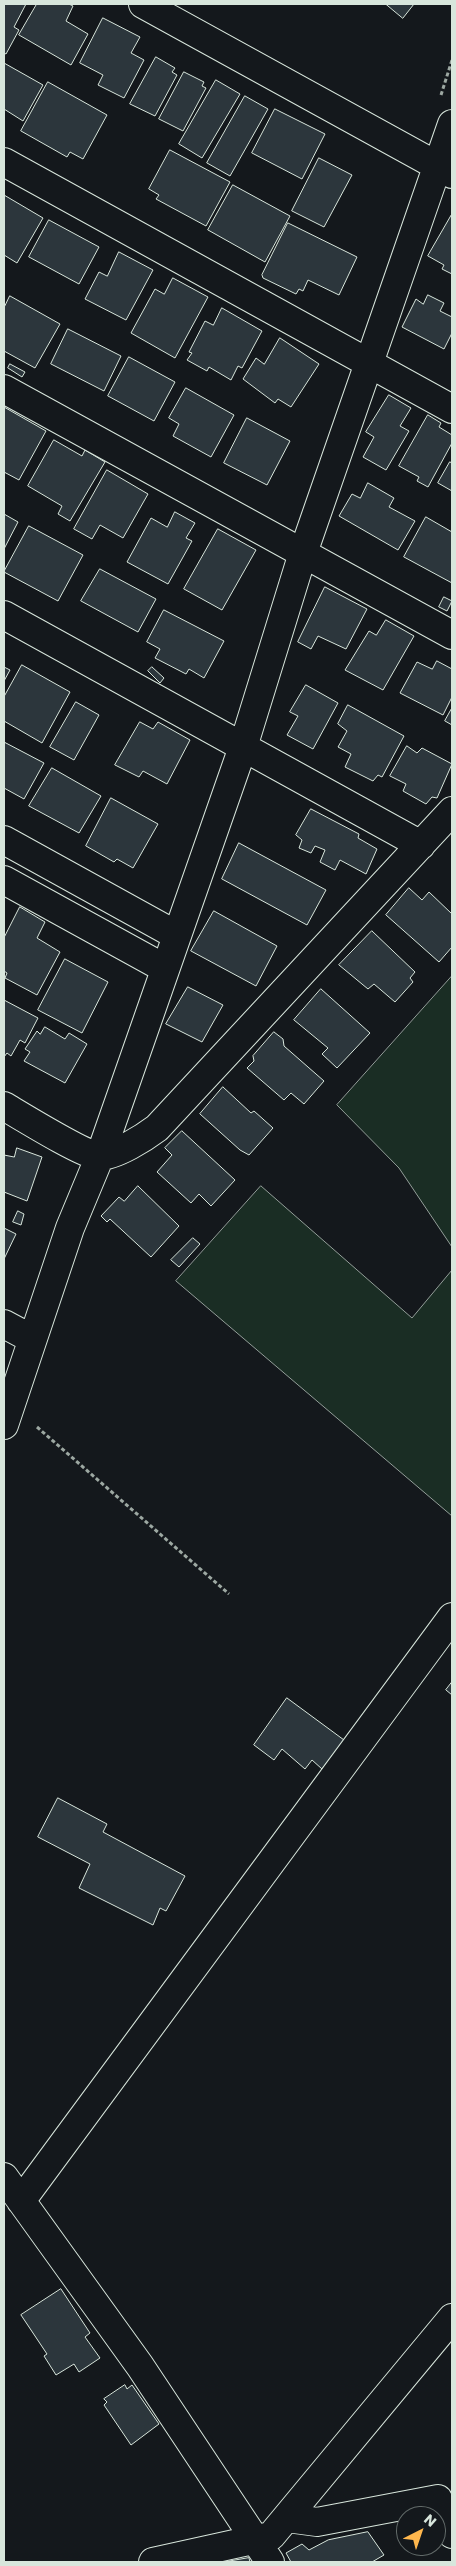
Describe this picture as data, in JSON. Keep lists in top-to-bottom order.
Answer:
{
  "north": "top right"
}
